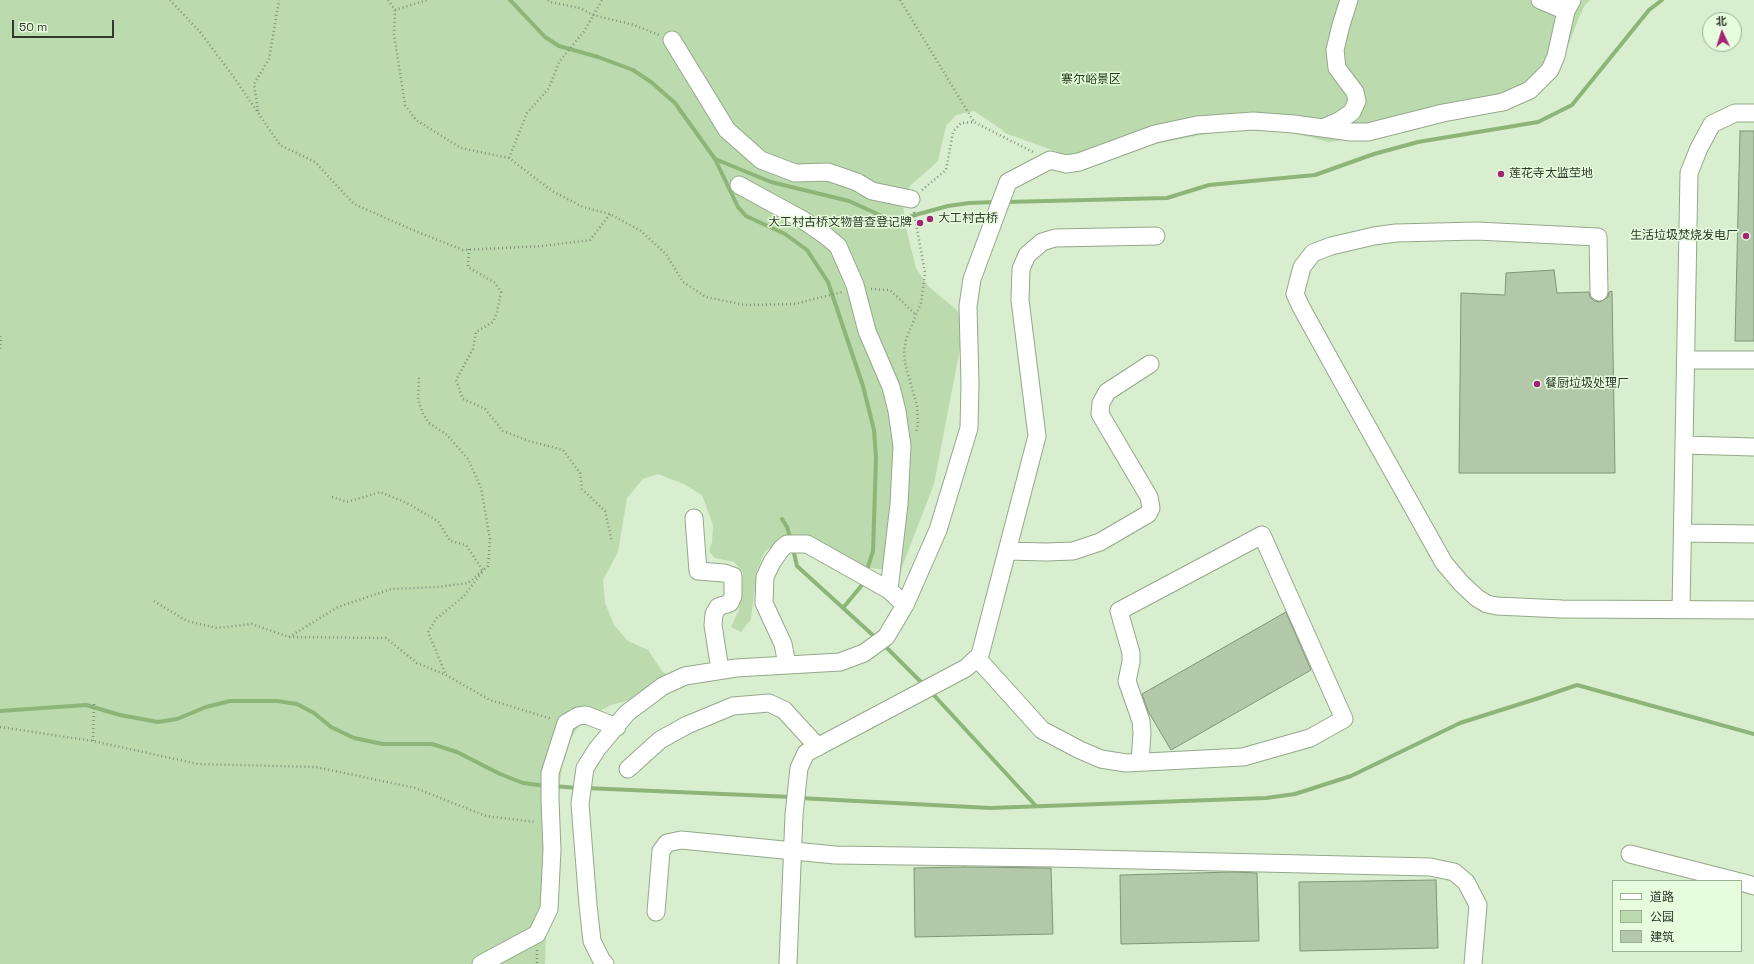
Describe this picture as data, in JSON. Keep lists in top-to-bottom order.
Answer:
{
  "parks": ["寨尔峪景区"],
  "places": [
    "莲花寺太监茔地",
    "大工村古桥",
    "大工村古桥文物普查登记牌",
    "生活垃圾焚烧发电厂",
    "餐厨垃圾处理厂"
  ],
  "legend": ["道路", "公园", "建筑"],
  "scale_bar": "50 m",
  "north": "top"
}
